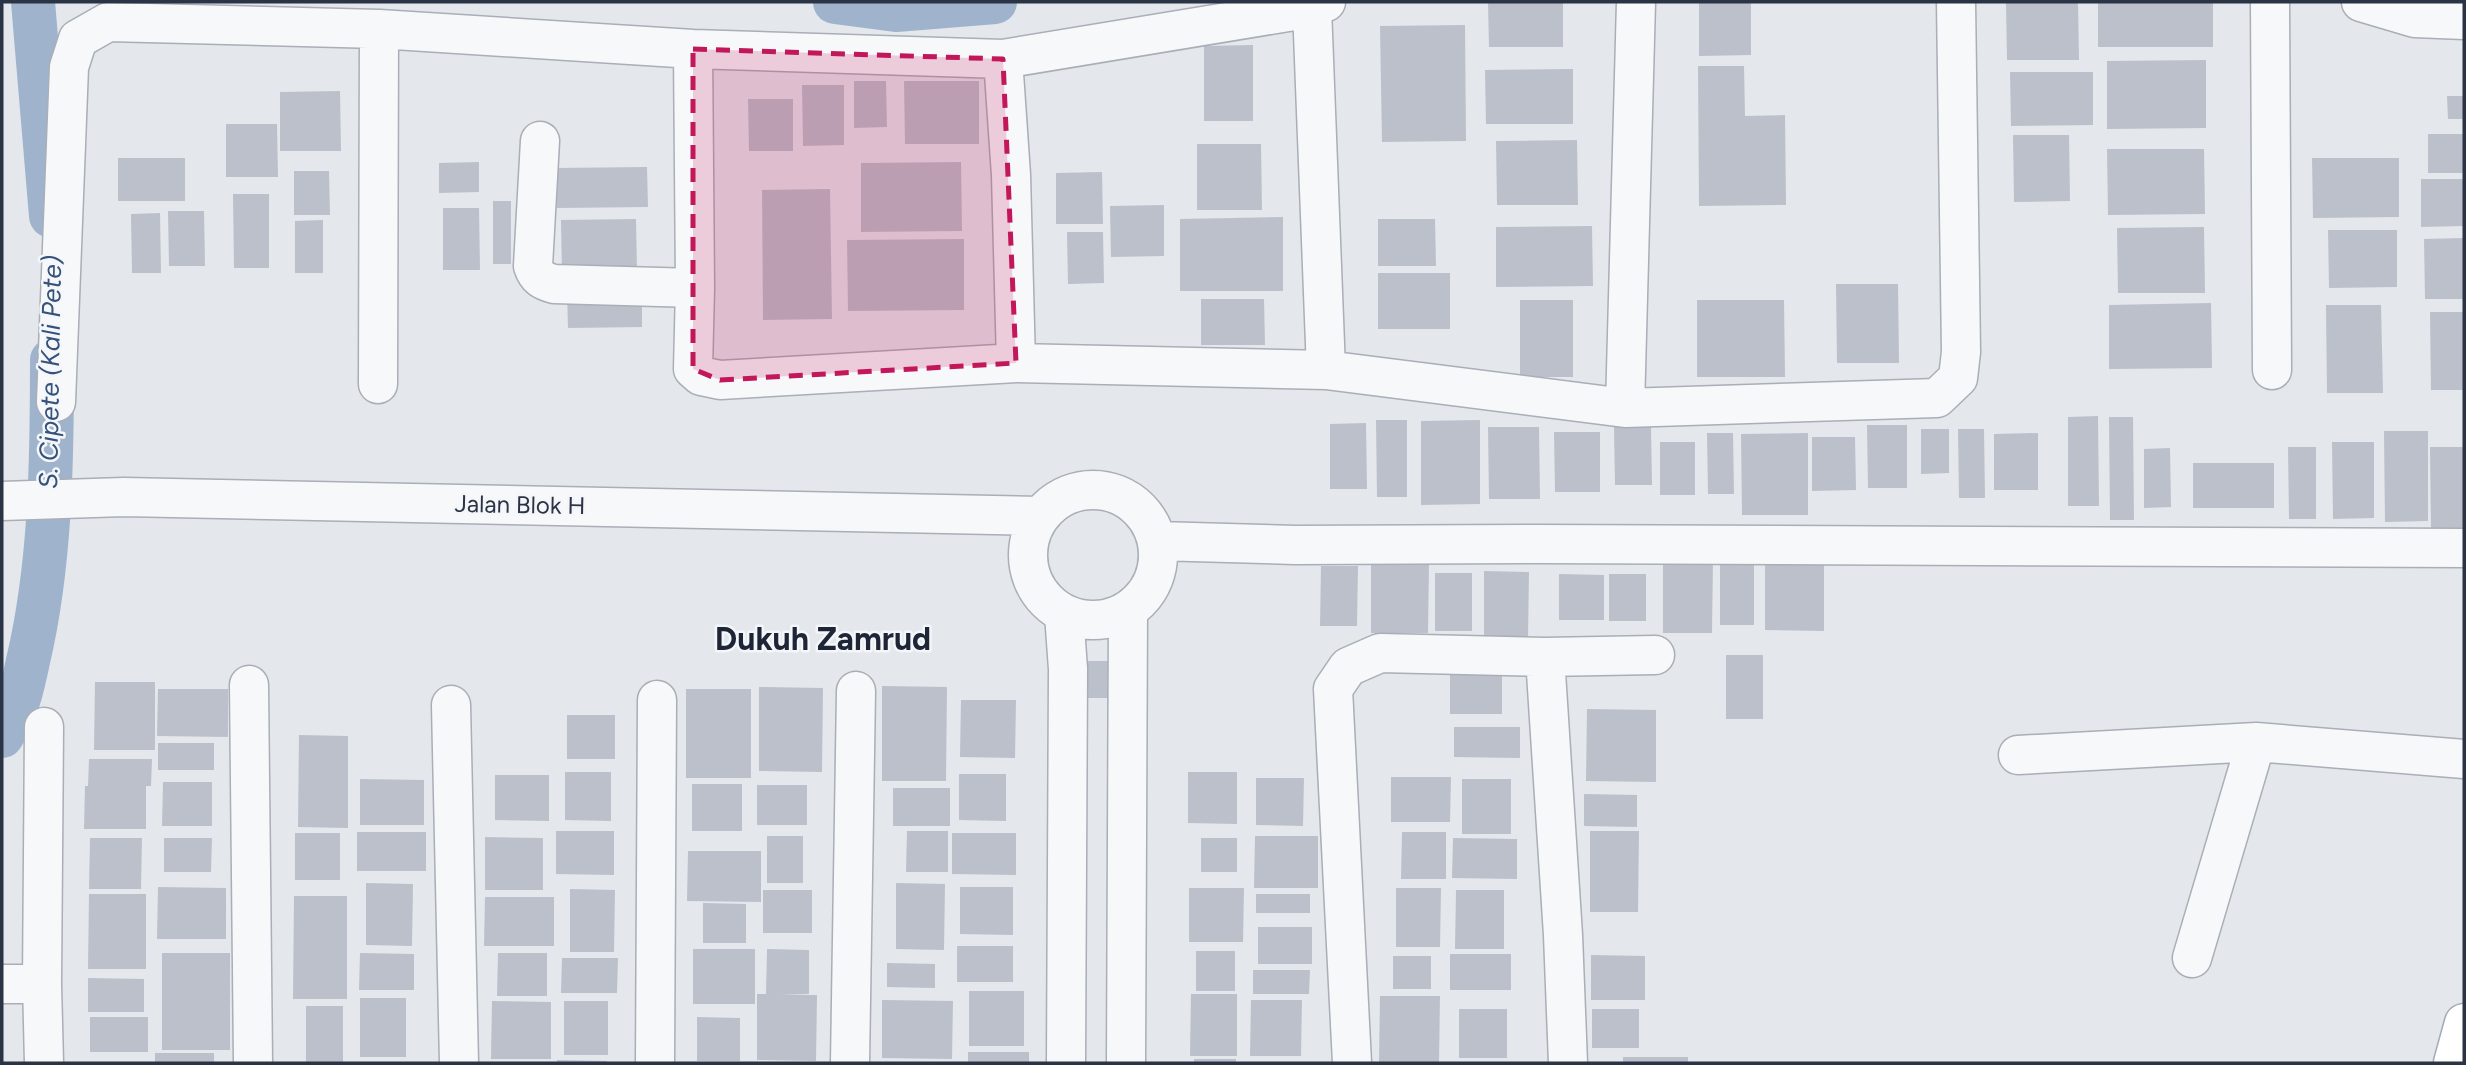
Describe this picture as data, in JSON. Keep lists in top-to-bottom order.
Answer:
{
  "streets": {
    "street": ["Jalan Blok H"]
  },
  "districts": ["Dukuh Zamrud"],
  "water": ["S. Cipete (Kali Pete)"]
}
